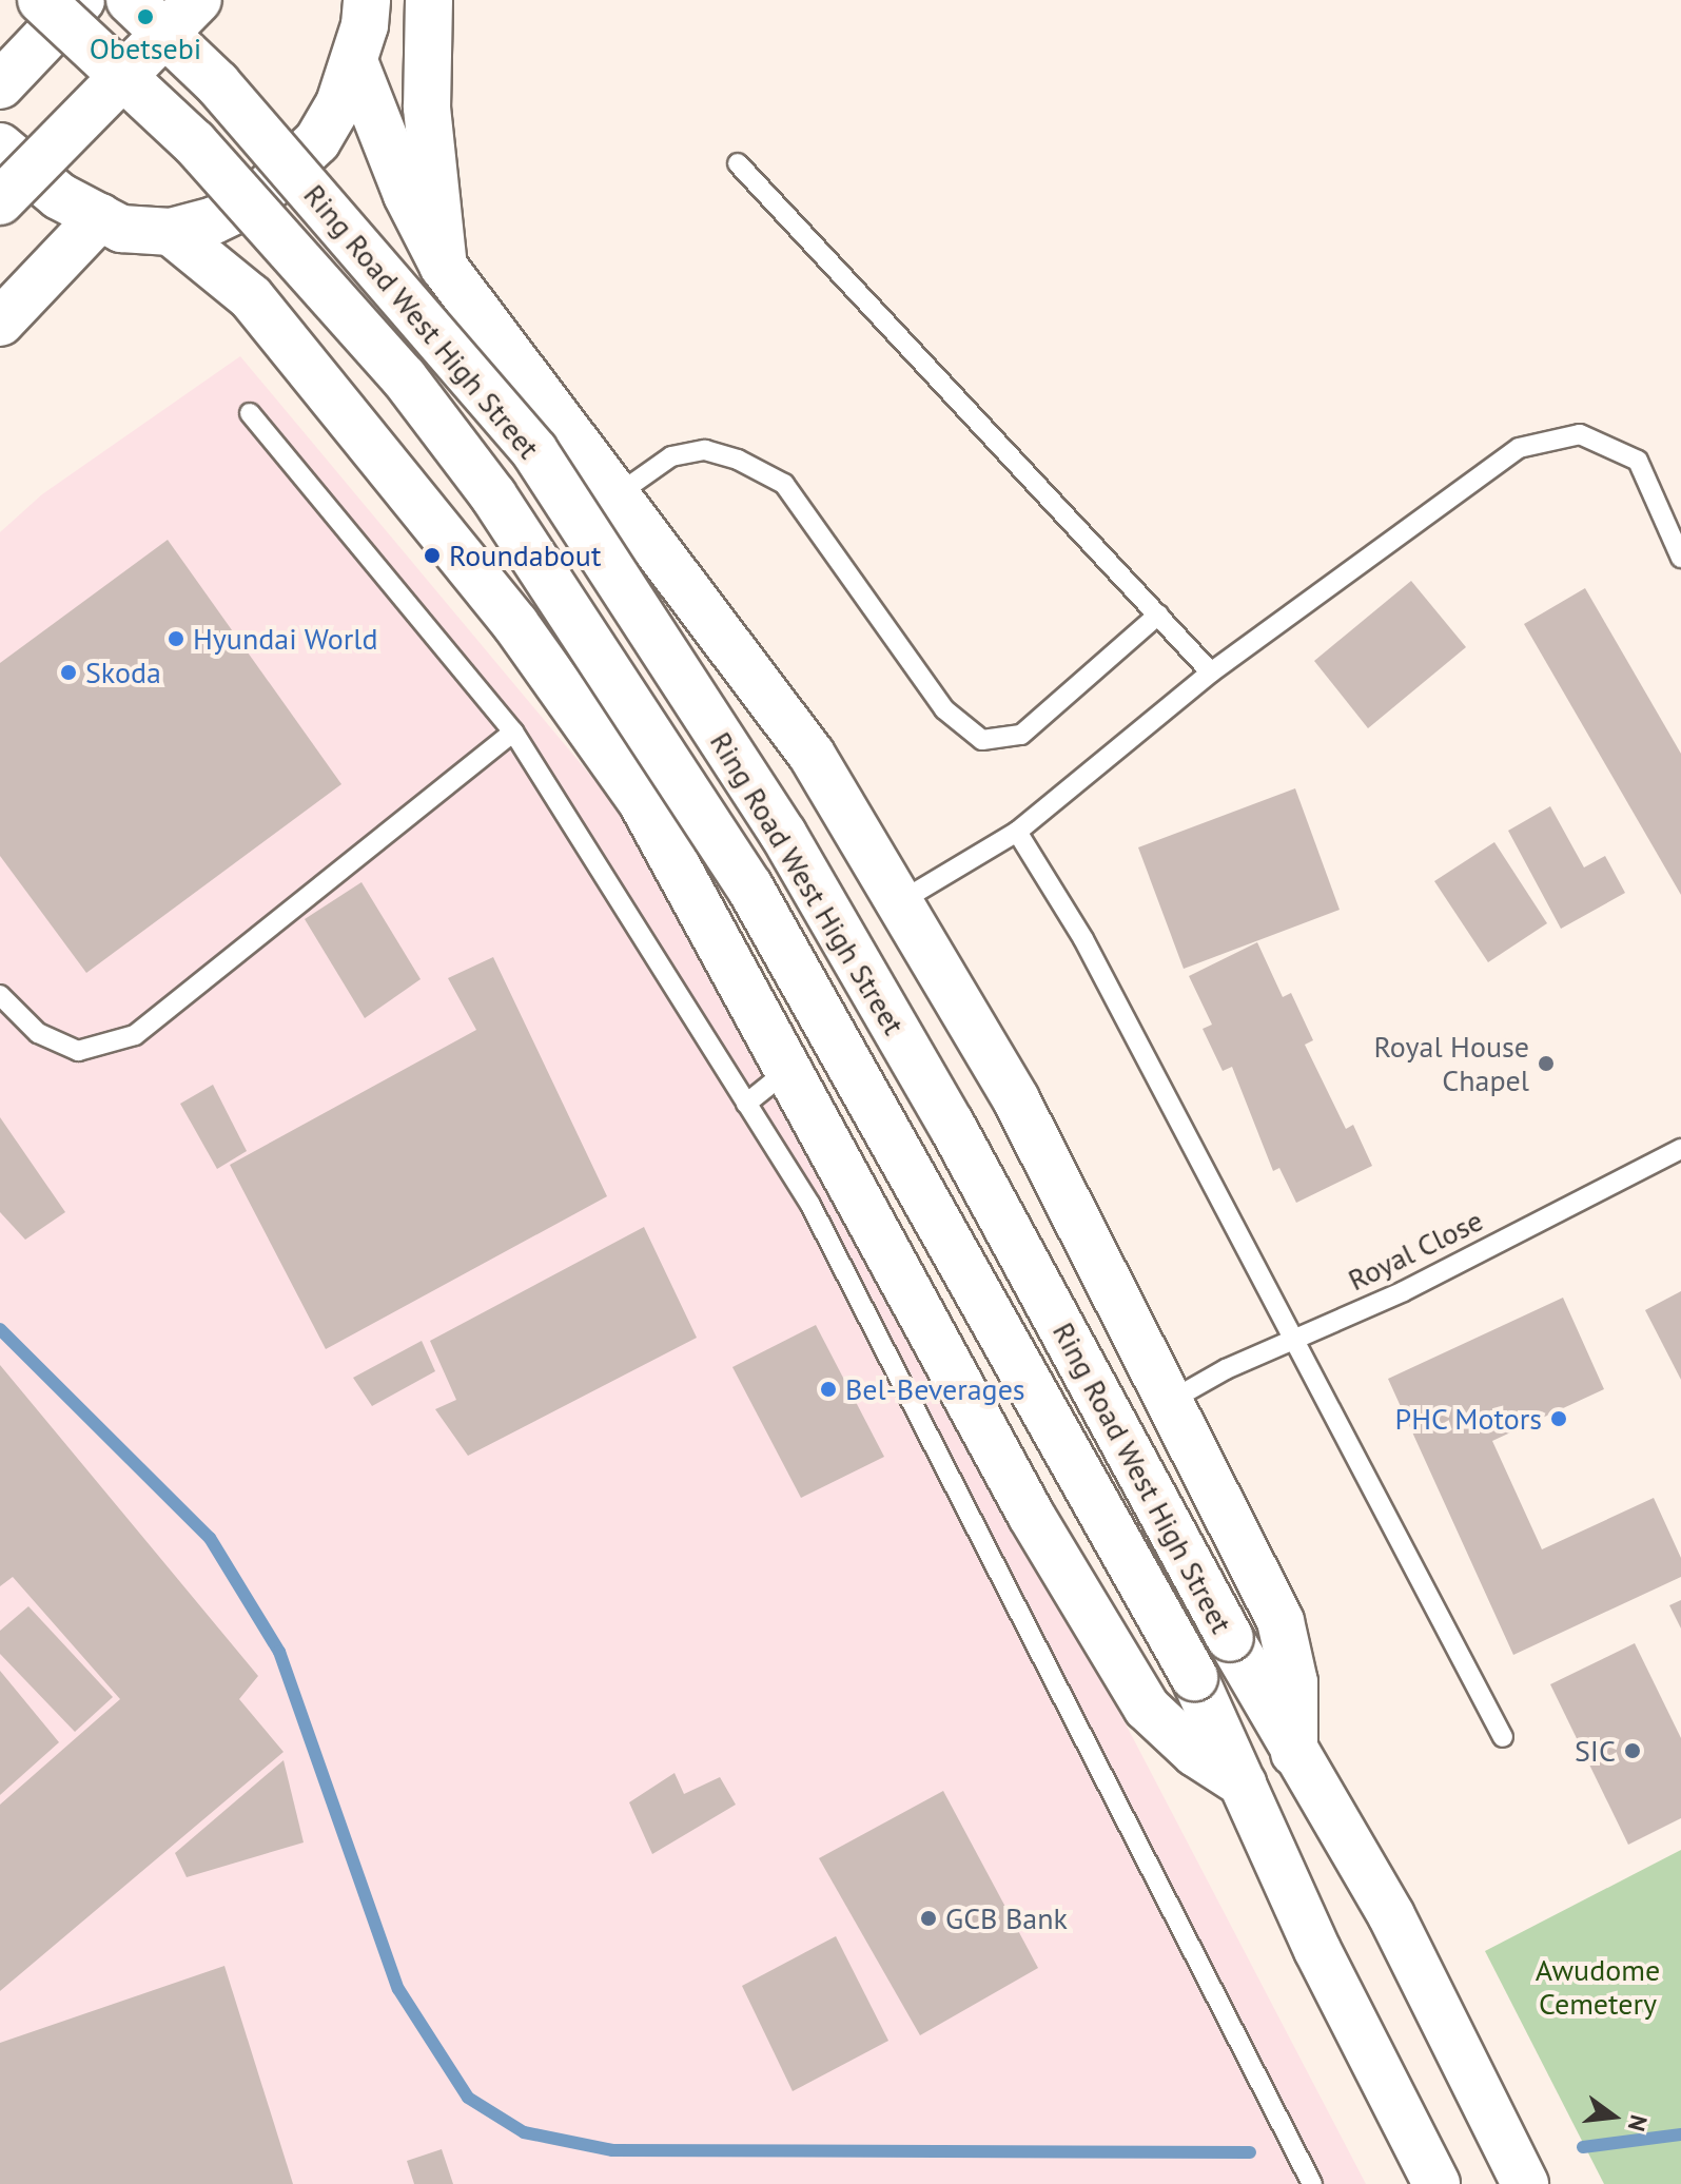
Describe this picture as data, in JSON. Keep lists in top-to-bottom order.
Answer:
{
  "streets": {
    "main road": ["Ring Road West High Street"],
    "lane": ["Royal Close"]
  },
  "crossings": [
    ["Ring Road West High Street", "Royal Close"]
  ],
  "parks": ["Awudome Cemetery"],
  "places": [
    "Obetsebi",
    "Roundabout",
    "Hyundai World",
    "Skoda",
    "Royal House Chapel",
    "Bel-Beverages",
    "PHC Motors",
    "SIC",
    "GCB Bank"
  ],
  "north": "right"
}
